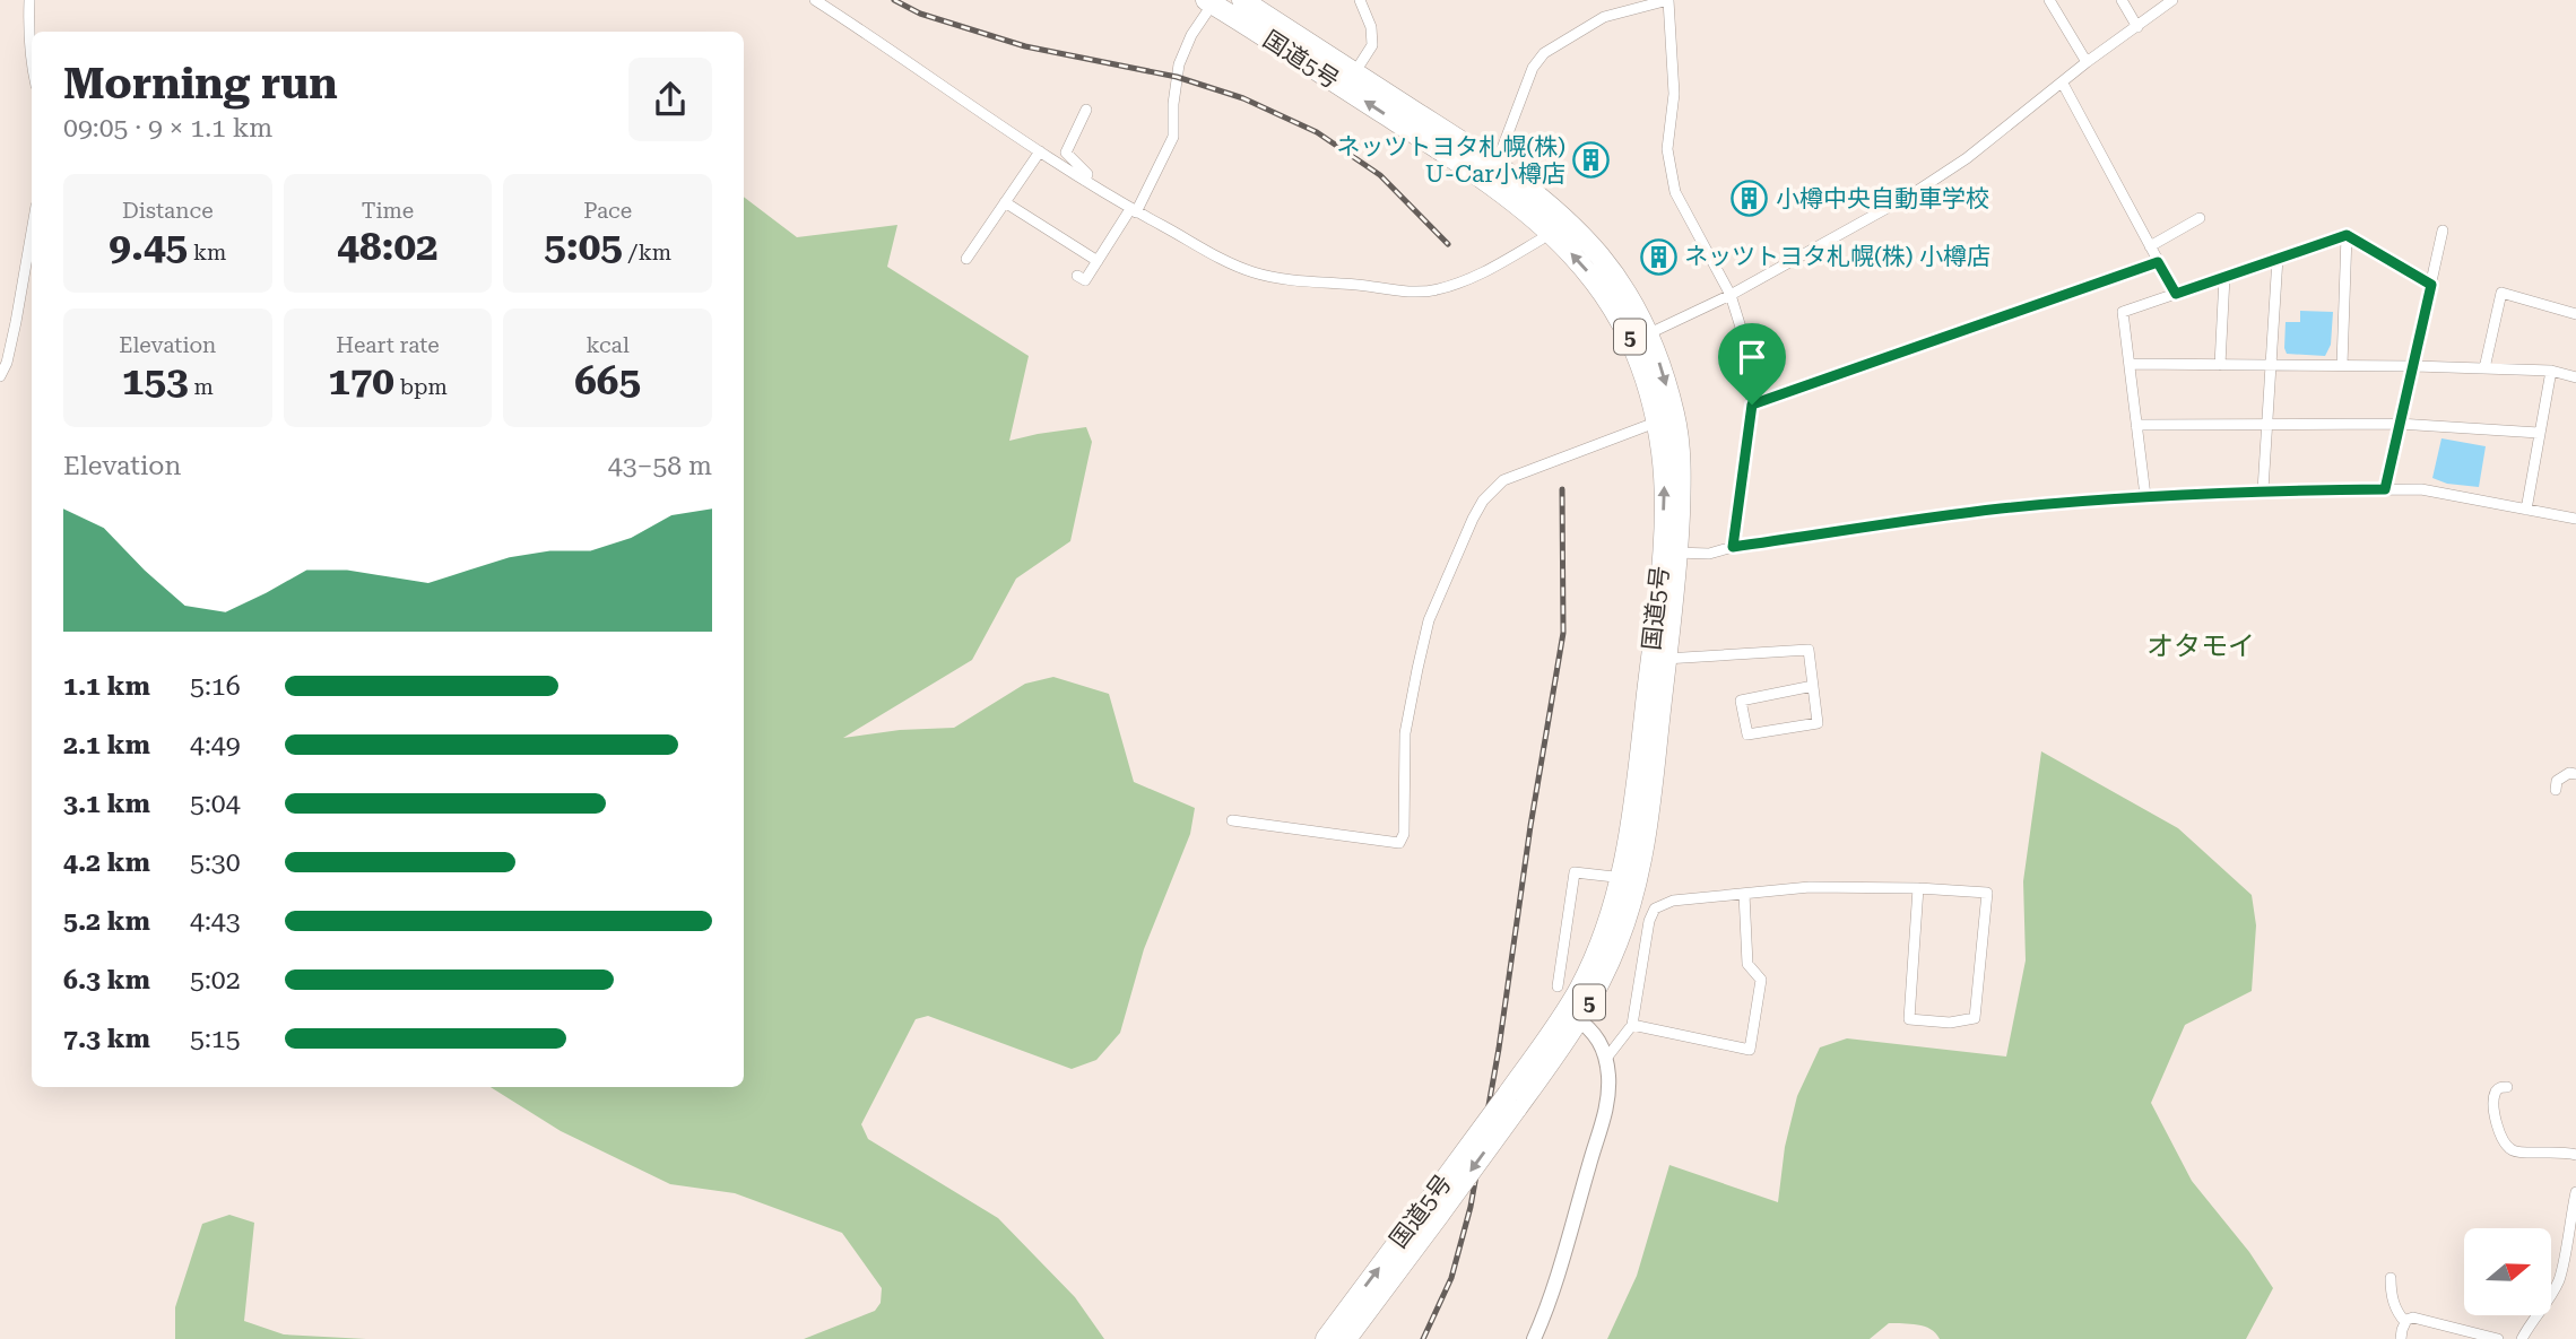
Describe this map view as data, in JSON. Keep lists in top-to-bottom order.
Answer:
{
  "streets": {
    "highway": ["国道5号", "5"]
  },
  "districts": ["オタモイ"],
  "places": {
    "building": ["ネッツトヨタ札幌(株) U-Car小樽店", "小樽中央自動車学校", "ネッツトヨタ札幌(株) 小樽店"]
  },
  "north": "right",
  "page": {
    "heading": ["Morning run", "09:05 · 9 × 1.1 km"],
    "stats": [
      ["Distance", "9.45 km"],
      ["Time", "48:02"],
      ["Pace", "5:05 /km"],
      ["Elevation", "153 m"],
      ["Heart rate", "170 bpm"],
      ["kcal", "665"]
    ],
    "chart": ["Elevation", "43–58 m"],
    "list": [
      {
        "name": "1.1 km",
        "note": "5:16"
      },
      {
        "name": "2.1 km",
        "note": "4:49"
      },
      {
        "name": "3.1 km",
        "note": "5:04"
      },
      {
        "name": "4.2 km",
        "note": "5:30"
      },
      {
        "name": "5.2 km",
        "note": "4:43"
      },
      {
        "name": "6.3 km",
        "note": "5:02"
      },
      {
        "name": "7.3 km",
        "note": "5:15"
      }
    ]
  }
}
